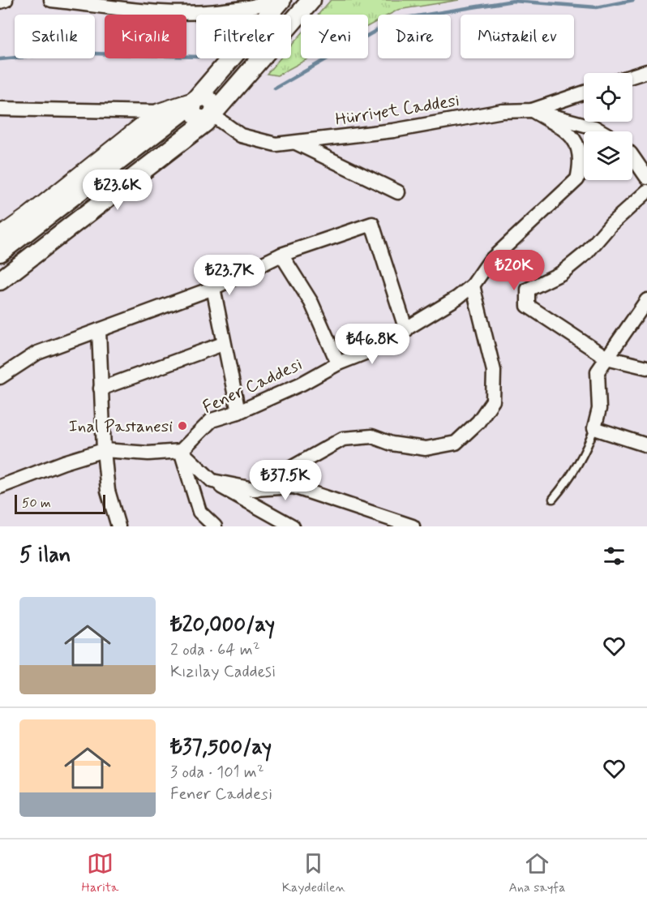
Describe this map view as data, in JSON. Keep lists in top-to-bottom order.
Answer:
{
  "streets": {
    "street": ["Hürriyet Caddesi", "Fener Caddesi"]
  },
  "crossings": [
    ["Hürriyet Caddesi", "Fener Caddesi"]
  ],
  "places": ["Inal Pastanesi"],
  "scale_bar": "50 m",
  "page": {
    "chip": [
      "Satılık",
      "Kiralık",
      "Filtreler",
      "Yeni",
      "Daire",
      "Müstakil ev"
    ],
    "price": [
      "₺23.6K",
      "₺20K",
      "₺23.7K",
      "₺46.8K",
      "₺37.5K"
    ],
    "scale": "50 m",
    "heading": "5 ilan",
    "list": [
      {
        "name": "₺20,000/ay",
        "note": "2 oda · 64 m² · Kızılay Caddesi"
      },
      {
        "name": "₺37,500/ay",
        "note": "3 oda · 101 m² · Fener Caddesi"
      }
    ],
    "tabs": ["Harita", "Kaydedilen", "Ana sayfa"]
  }
}
